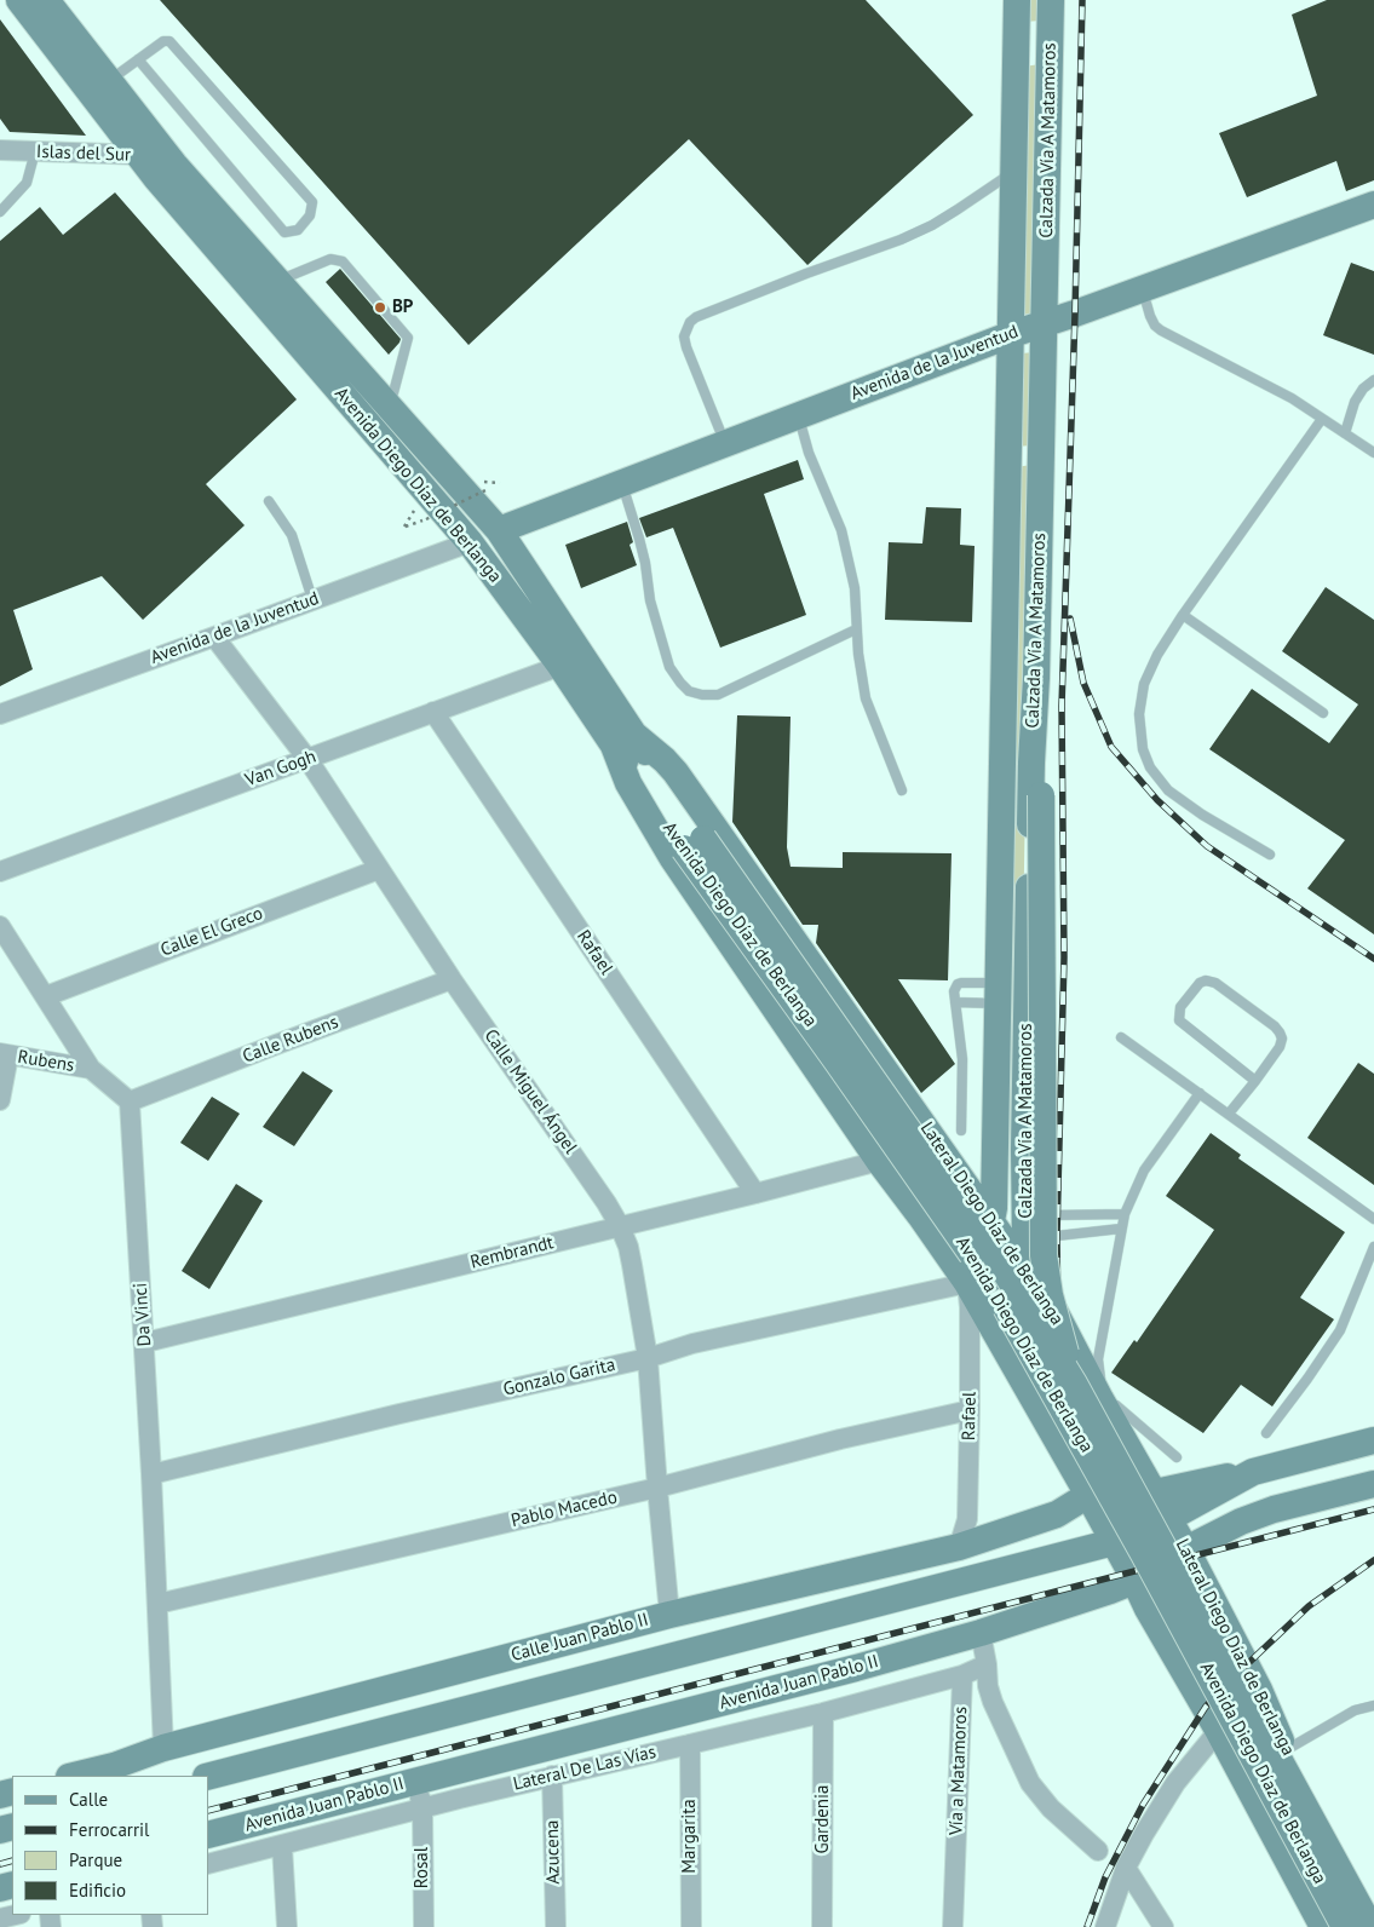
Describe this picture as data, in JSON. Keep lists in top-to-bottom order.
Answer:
{
  "streets": {
    "main road": [
      "Calzada Vía A Matamoros",
      "Avenida de la Juventud",
      "Avenida Diego Díaz de Berlanga",
      "Lateral Diego Díaz de Berlanga",
      "Calle Juan Pablo II",
      "Avenida Juan Pablo II"
    ],
    "street": [
      "Islas del Sur",
      "Van Gogh",
      "Calle El Greco",
      "Rafael",
      "Calle Rubens",
      "Rubens",
      "Calle Miguel Ángel",
      "Rembrandt",
      "Da Vinci",
      "Gonzalo Garita",
      "Pablo Macedo",
      "Lateral De Las Vías",
      "Vía a Matamoros",
      "Gardenia",
      "Margarita",
      "Azucena",
      "Rosal"
    ]
  },
  "crossings": [
    ["Calzada Vía A Matamoros", "Avenida de la Juventud"],
    ["Calzada Vía A Matamoros", "Rafael"],
    ["Calzada Vía A Matamoros", "Lateral Diego Díaz de Berlanga"],
    ["Calzada Vía A Matamoros", "Gonzalo Garita"],
    ["Islas del Sur", "Avenida Diego Díaz de Berlanga"],
    ["Avenida de la Juventud", "Avenida Diego Díaz de Berlanga"],
    ["Avenida de la Juventud", "Calle Miguel Ángel"],
    ["Avenida Diego Díaz de Berlanga", "Van Gogh"],
    ["Avenida Diego Díaz de Berlanga", "Lateral Diego Díaz de Berlanga"],
    ["Van Gogh", "Rafael"],
    ["Van Gogh", "Calle Miguel Ángel"],
    ["Calle El Greco", "Calle Miguel Ángel"],
    ["Rafael", "Rembrandt"],
    ["Rafael", "Gonzalo Garita"],
    ["Rafael", "Pablo Macedo"],
    ["Rafael", "Calle Juan Pablo II"],
    ["Calle Rubens", "Calle Miguel Ángel"],
    ["Calle Rubens", "Da Vinci"],
    ["Calle Miguel Ángel", "Rembrandt"],
    ["Calle Miguel Ángel", "Gonzalo Garita"],
    ["Calle Miguel Ángel", "Pablo Macedo"],
    ["Calle Miguel Ángel", "Calle Juan Pablo II"],
    ["Lateral Diego Díaz de Berlanga", "Avenida Juan Pablo II"],
    ["Rembrandt", "Da Vinci"],
    ["Da Vinci", "Gonzalo Garita"],
    ["Da Vinci", "Pablo Macedo"],
    ["Da Vinci", "Calle Juan Pablo II"],
    ["Avenida Juan Pablo II", "Rosal"],
    ["Lateral De Las Vías", "Vía a Matamoros"],
    ["Lateral De Las Vías", "Gardenia"],
    ["Lateral De Las Vías", "Margarita"],
    ["Lateral De Las Vías", "Azucena"],
    ["Lateral De Las Vías", "Rosal"]
  ],
  "places": ["BP"],
  "legend": [
    "Calle",
    "Ferrocarril",
    "Parque",
    "Edificio"
  ]
}
